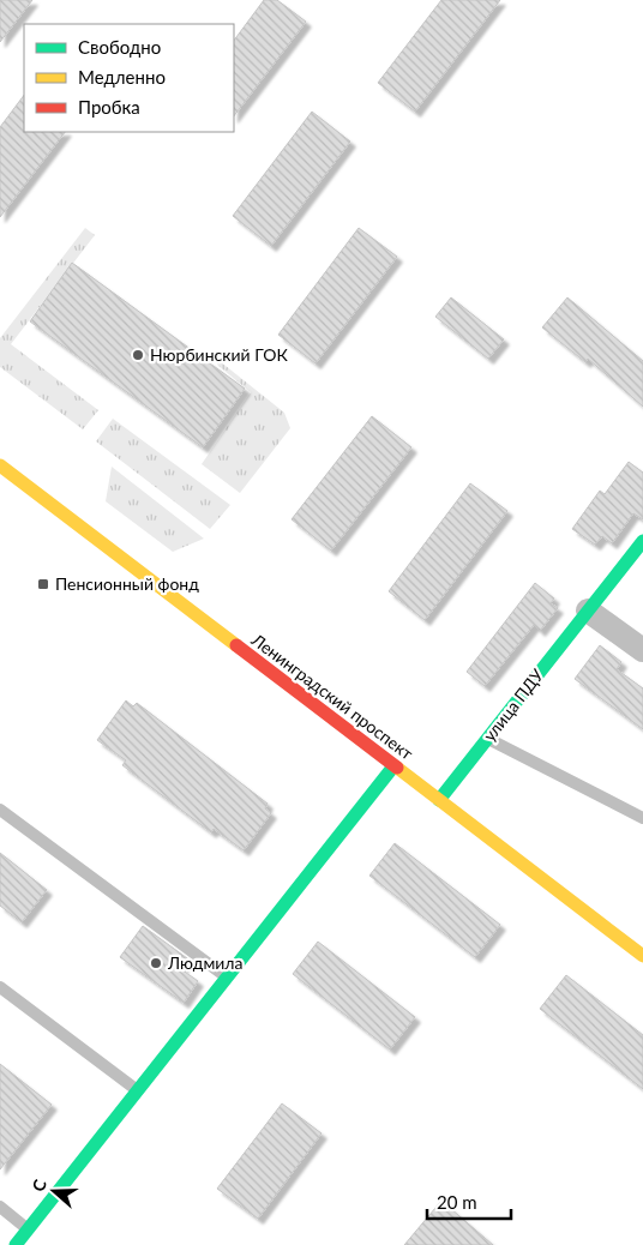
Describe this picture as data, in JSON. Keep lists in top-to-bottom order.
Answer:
{
  "streets": {
    "street": ["Ленинградский проспект", "улица ПДУ"]
  },
  "crossings": [
    ["Ленинградский проспект", "улица ПДУ"]
  ],
  "places": {
    "other": ["Нюрбинский ГОК", "Людмила"],
    "transit": ["Пенсионный фонд"]
  },
  "legend": ["Свободно", "Медленно", "Пробка"],
  "scale_bar": "20 m",
  "north": "left"
}
